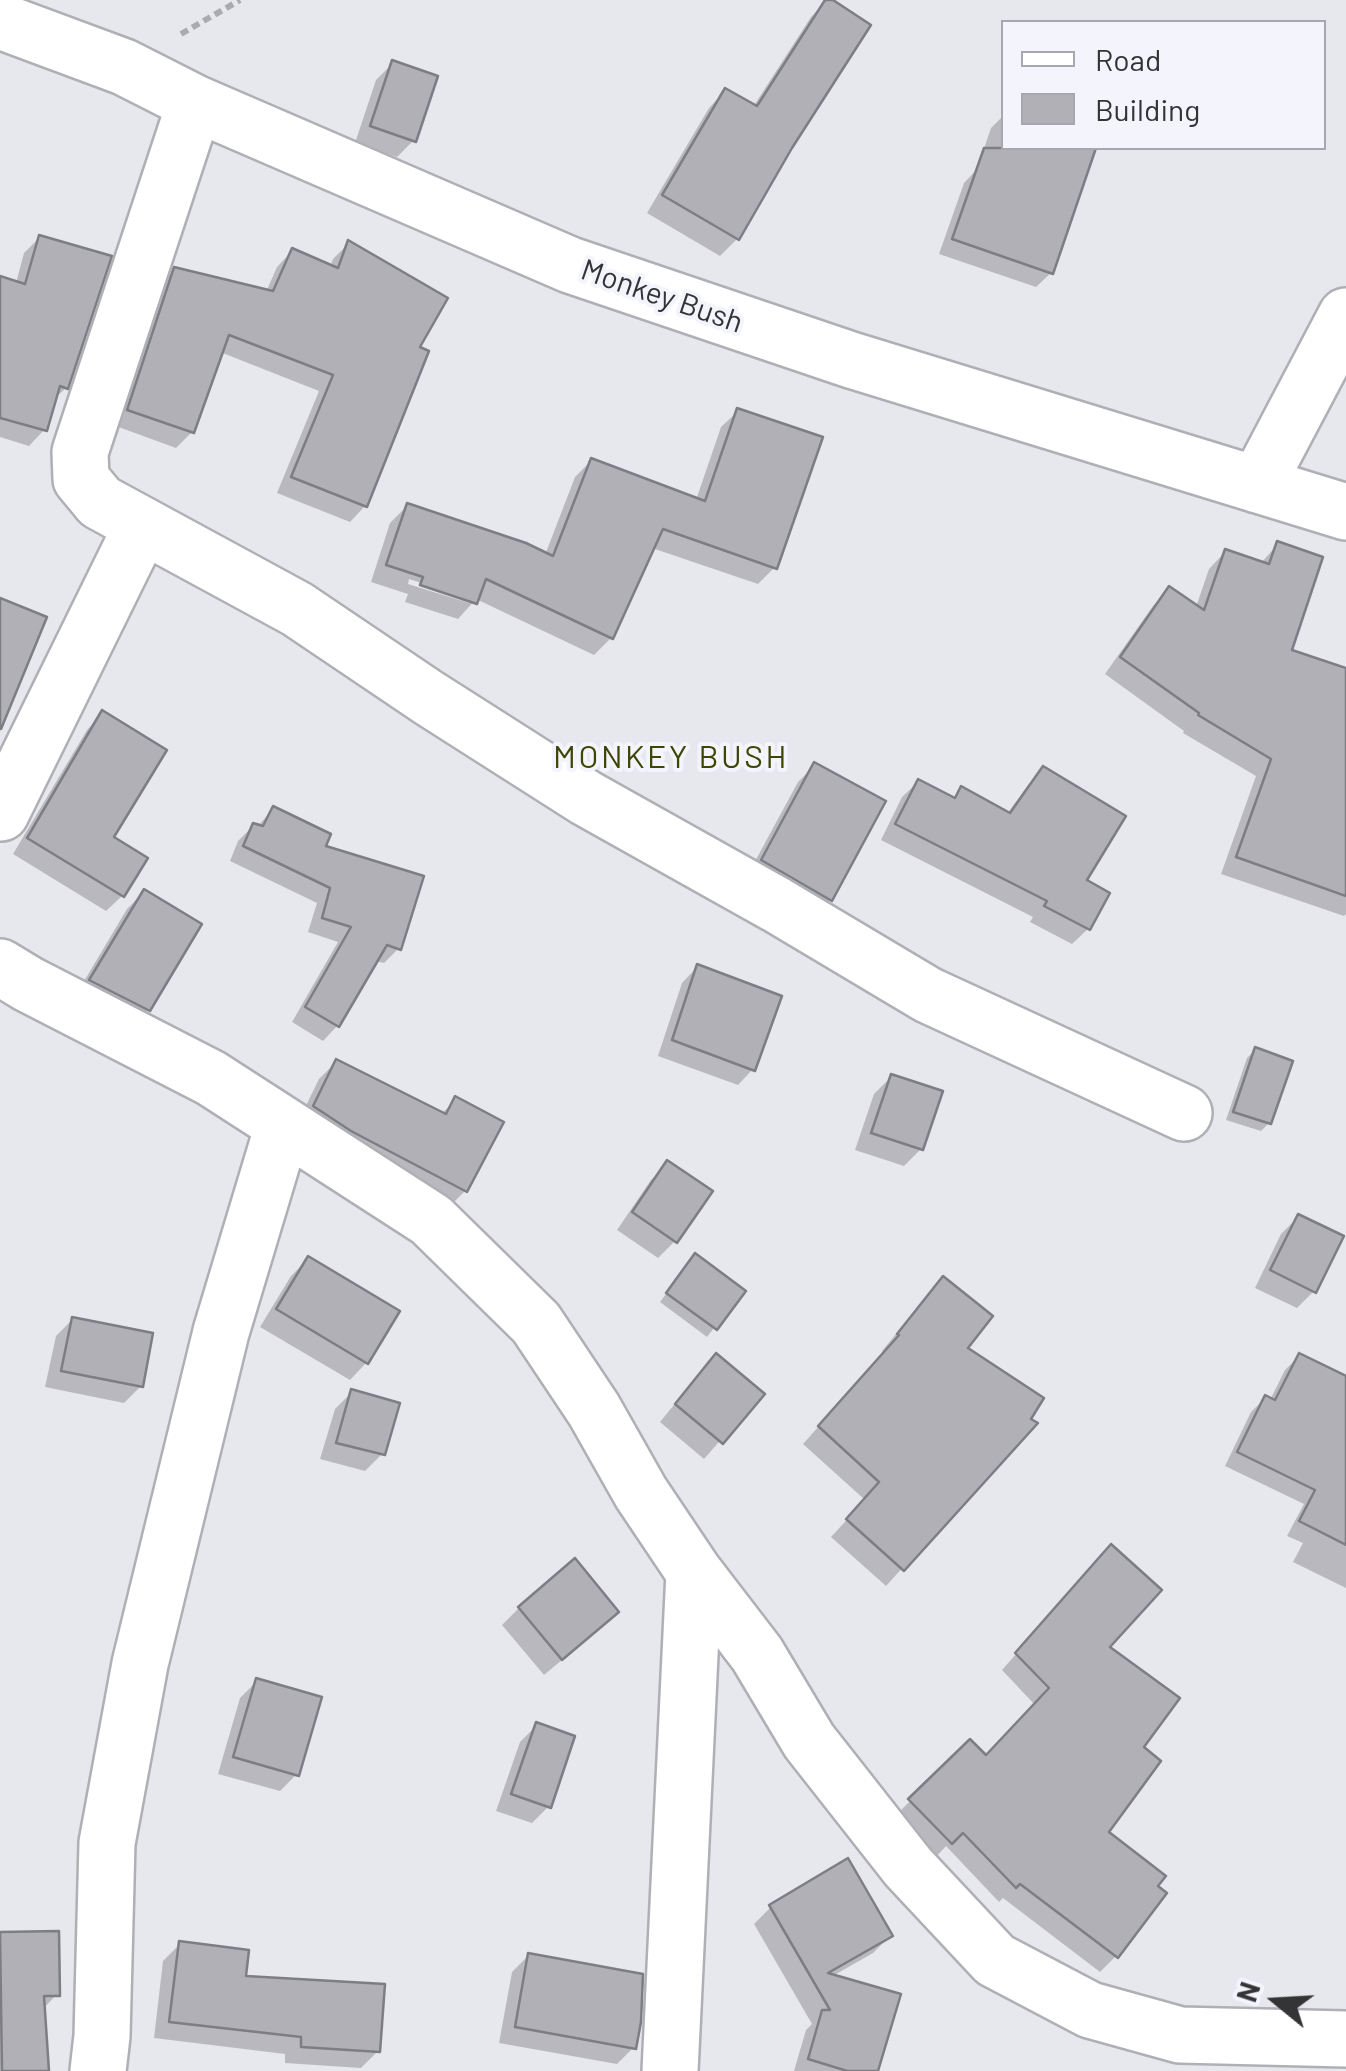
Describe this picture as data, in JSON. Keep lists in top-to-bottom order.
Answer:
{
  "streets": {
    "street": ["Monkey Bush"]
  },
  "districts": ["MONKEY BUSH"],
  "legend": ["Road", "Building"],
  "north": "left"
}
